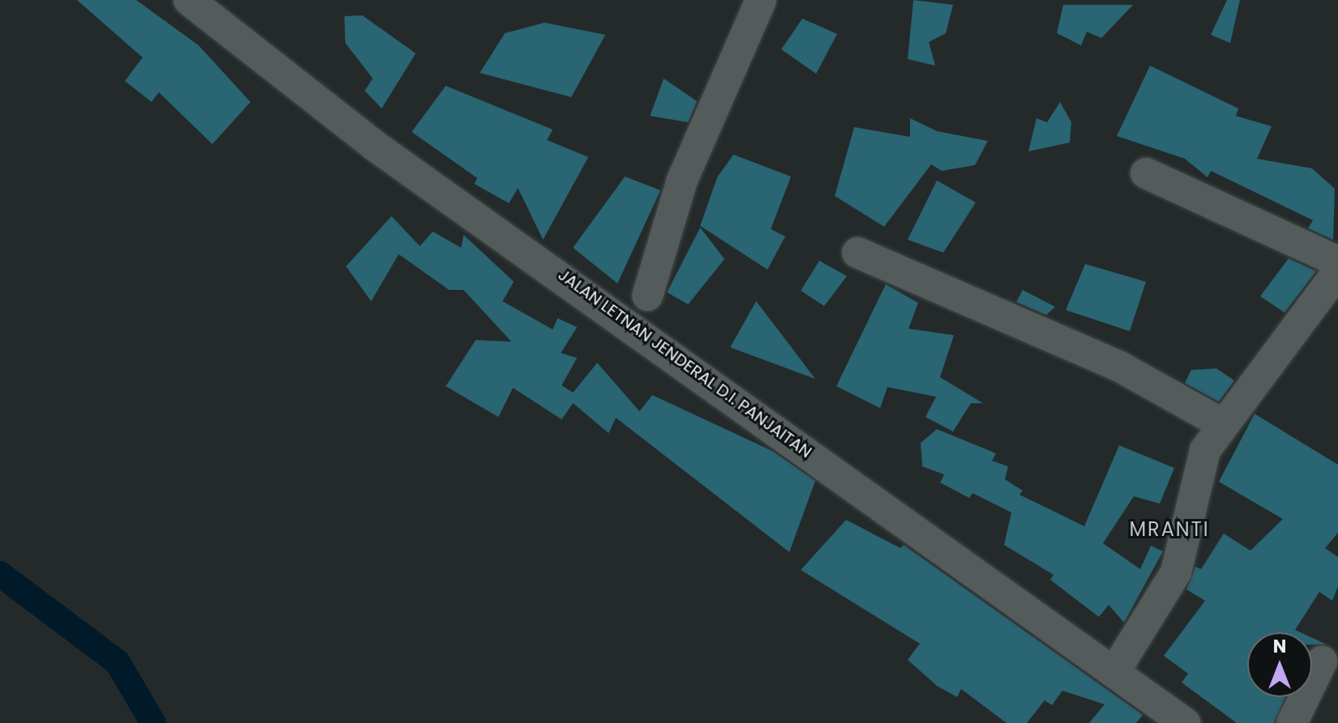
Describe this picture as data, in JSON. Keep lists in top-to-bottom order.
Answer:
{
  "streets": {
    "street": ["JALAN LETNAN JENDERAL D.I. PANJAITAN"]
  },
  "districts": ["MRANTI"],
  "north": "top"
}
